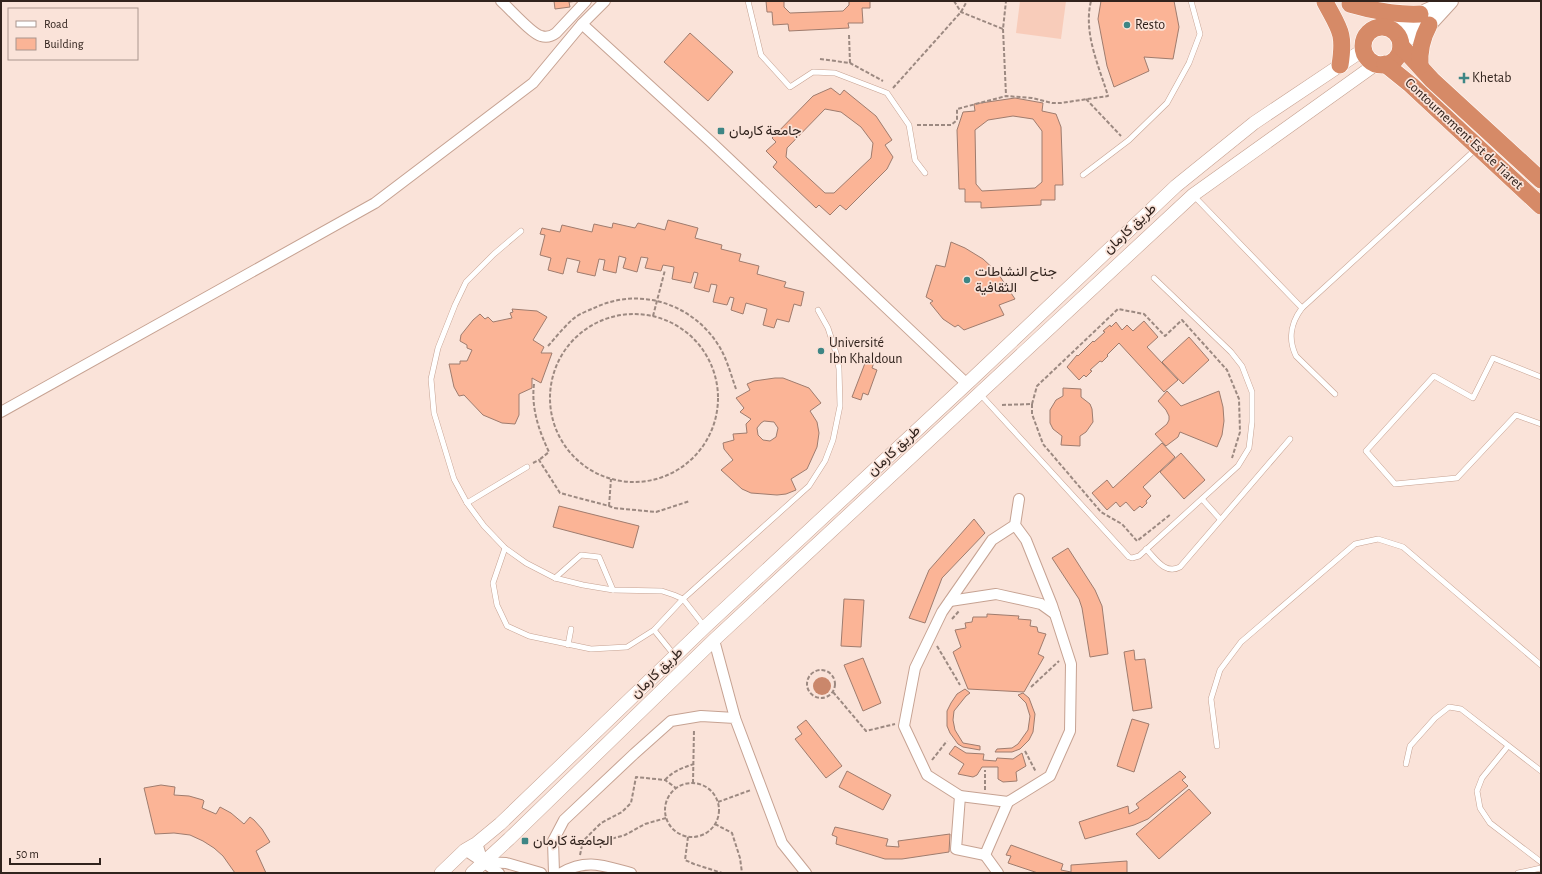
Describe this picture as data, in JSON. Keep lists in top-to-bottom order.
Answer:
{
  "streets": {
    "highway": ["Contournement Est de Tiaret"],
    "street": ["طريق كارمان"]
  },
  "crossings": [
    ["Contournement Est de Tiaret", "طريق كارمان"]
  ],
  "places": {
    "other": ["Resto", "جناح النشاطات الثقافية", "Université Ibn Khaldoun"],
    "health": ["Khetab"],
    "transit": ["جامعة كارمان", "الجامعة كارمان"]
  },
  "legend": ["Road", "Building"],
  "scale_bar": "50 m"
}
